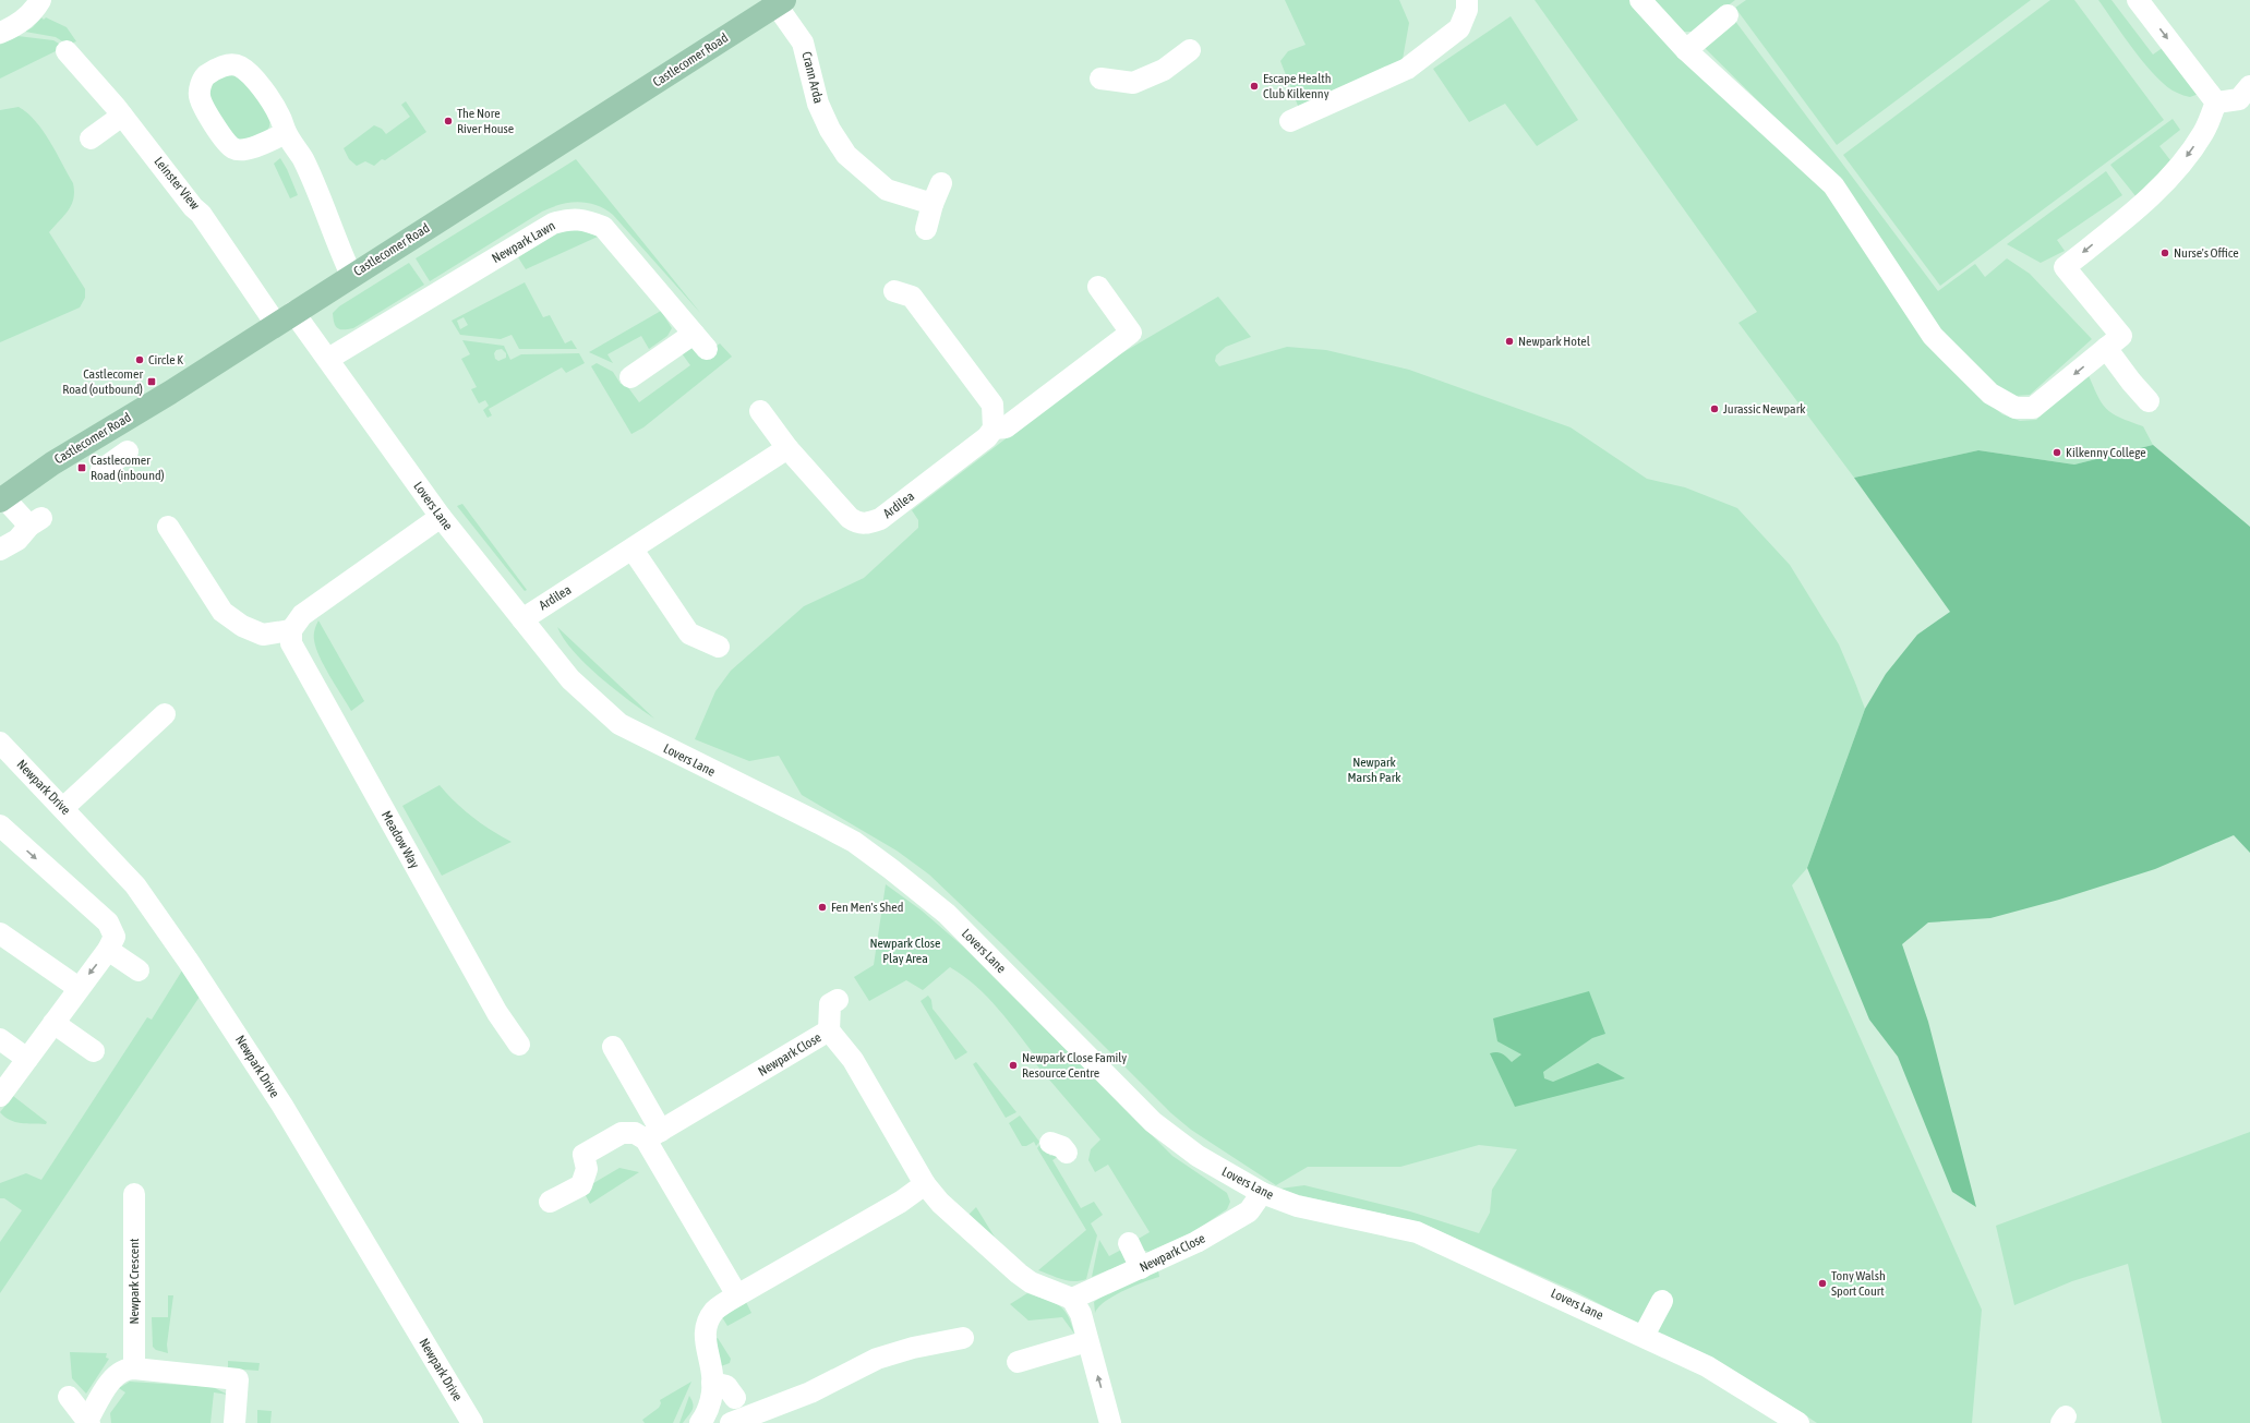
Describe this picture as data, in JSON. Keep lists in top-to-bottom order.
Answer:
{
  "streets": {
    "main road": ["Castlecomer Road"],
    "street": [
      "Crann Arda",
      "Leinster View",
      "Newpark Lawn",
      "Ardilea",
      "Lovers Lane",
      "Newpark Drive",
      "Meadow Way",
      "Newpark Close",
      "Newpark Crescent"
    ]
  },
  "crossings": [
    ["Castlecomer Road", "Crann Arda"],
    ["Castlecomer Road", "Leinster View"],
    ["Castlecomer Road", "Lovers Lane"],
    ["Leinster View", "Lovers Lane"],
    ["Newpark Lawn", "Lovers Lane"],
    ["Ardilea", "Lovers Lane"],
    ["Lovers Lane", "Newpark Close"]
  ],
  "parks": ["Newpark Marsh Park", "Newpark Close Play Area"],
  "places": {
    "other": [
      "Escape Health Club Kilkenny",
      "The Nore River House",
      "Nurse's Office",
      "Newpark Hotel",
      "Circle K",
      "Jurassic Newpark",
      "Kilkenny College",
      "Fen Men's Shed",
      "Newpark Close Family Resource Centre",
      "Tony Walsh Sport Court"
    ],
    "transit": ["Castlecomer Road (outbound)", "Castlecomer Road (inbound)"]
  }
}
